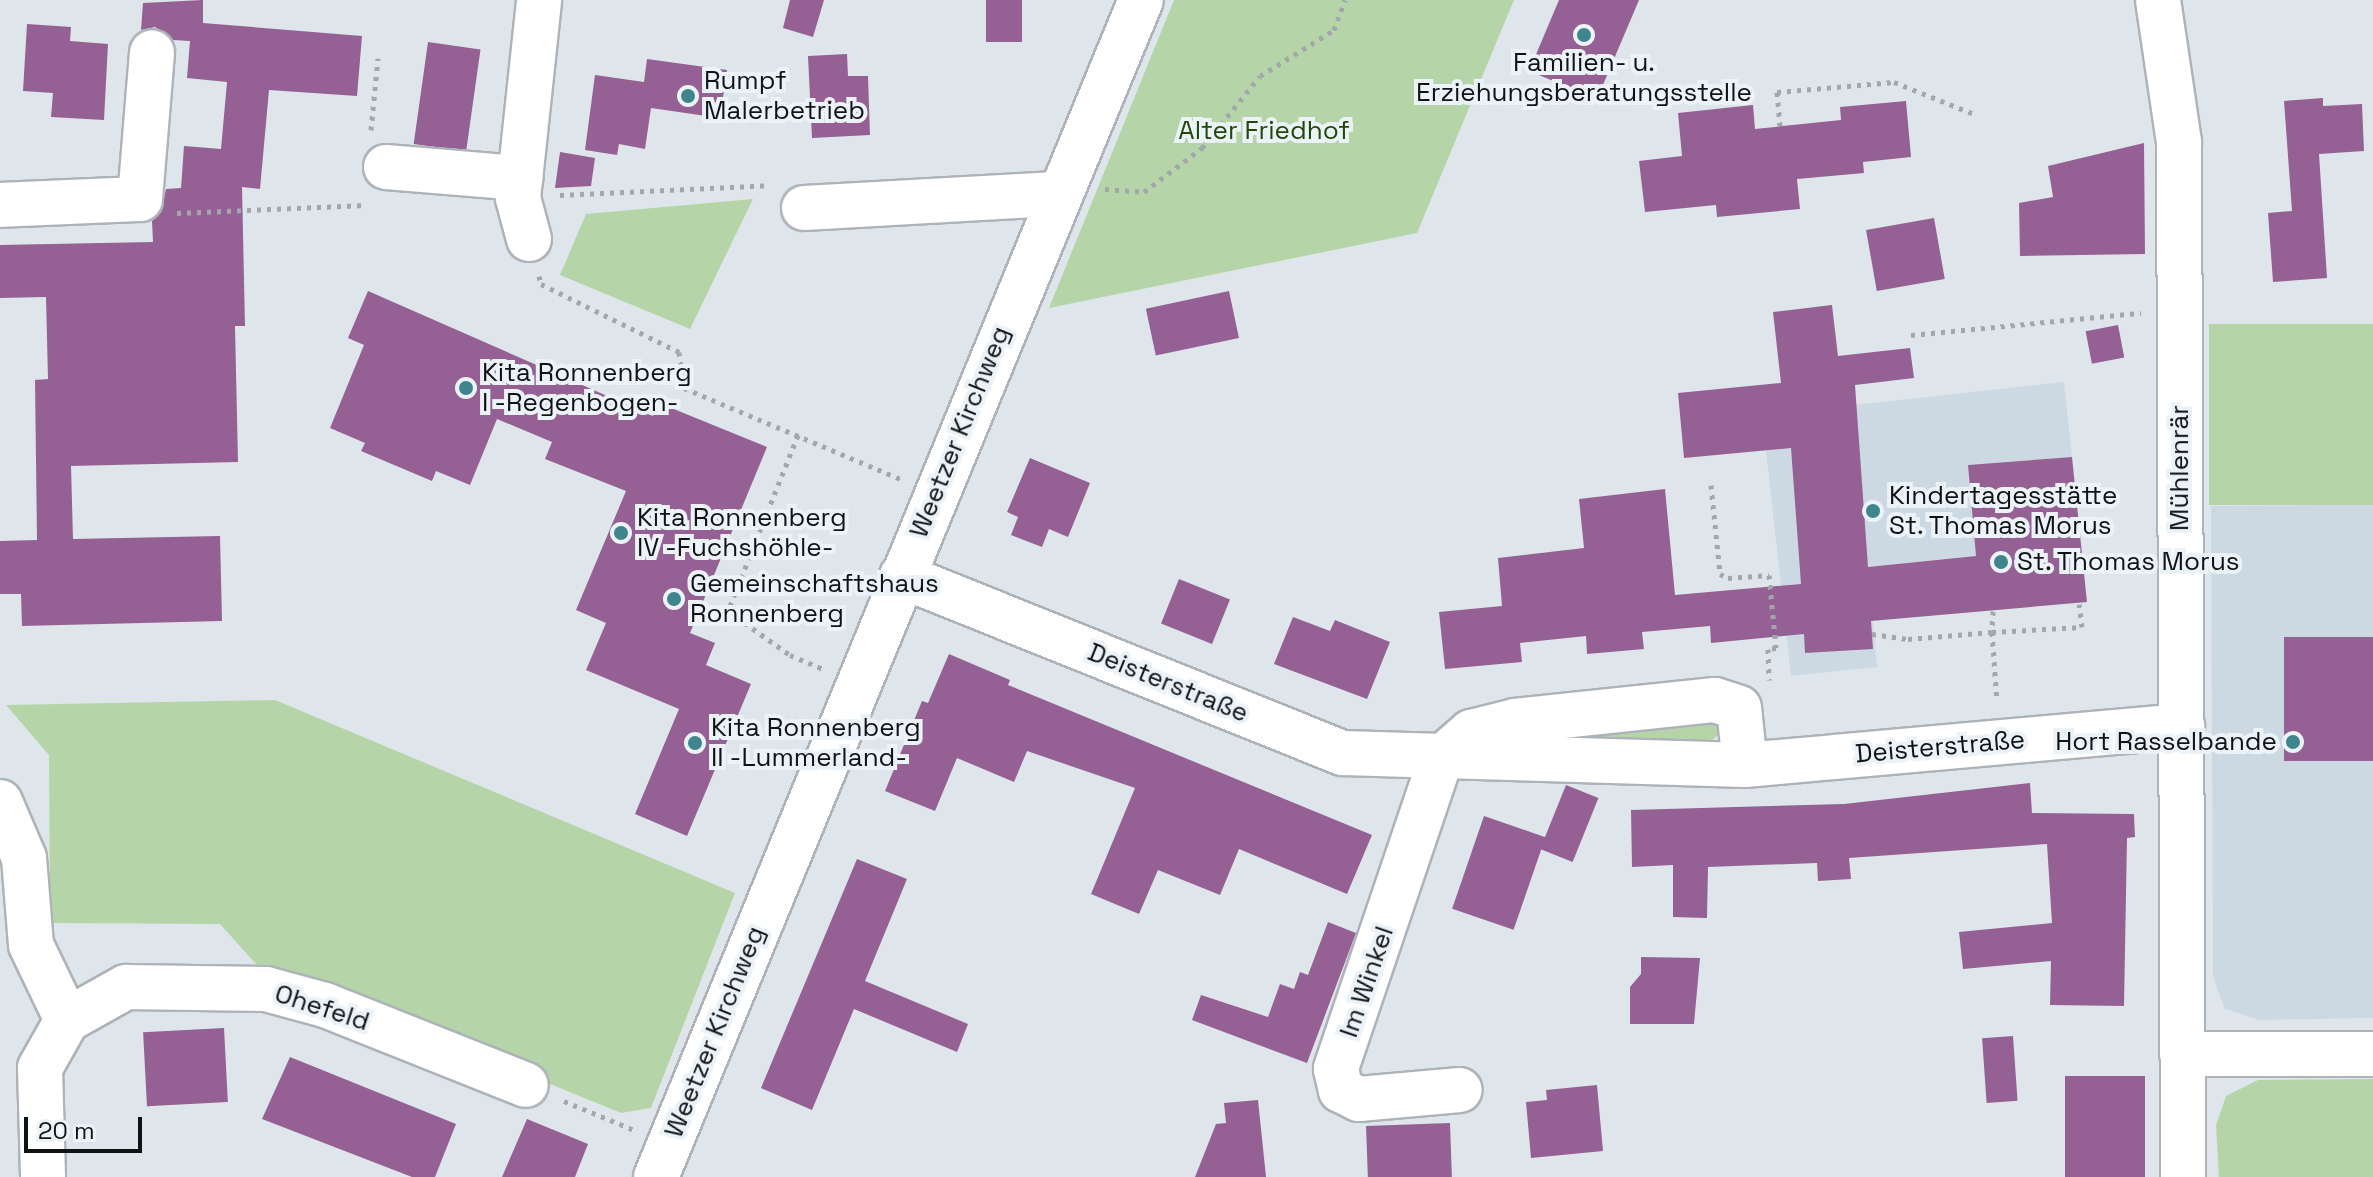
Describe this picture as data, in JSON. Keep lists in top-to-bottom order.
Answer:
{
  "streets": {
    "street": [
      "Weetzer Kirchweg",
      "Mühlenrär",
      "Deisterstraße",
      "Im Winkel",
      "Ohefeld"
    ]
  },
  "crossings": [
    ["Weetzer Kirchweg", "Deisterstraße"],
    ["Mühlenrär", "Deisterstraße"],
    ["Deisterstraße", "Im Winkel"]
  ],
  "parks": ["Alter Friedhof"],
  "places": [
    "Familien- u. Erziehungsberatungsstelle",
    "Rumpf Malerbetrieb",
    "Kita Ronnenberg I -Regenbogen-",
    "Kindertagesstätte St. Thomas Morus",
    "Kita Ronnenberg IV -Fuchshöhle-",
    "St. Thomas Morus",
    "Gemeinschaftshaus Ronnenberg",
    "Hort Rasselbande",
    "Kita Ronnenberg II -Lummerland-"
  ],
  "scale_bar": "20 m"
}
